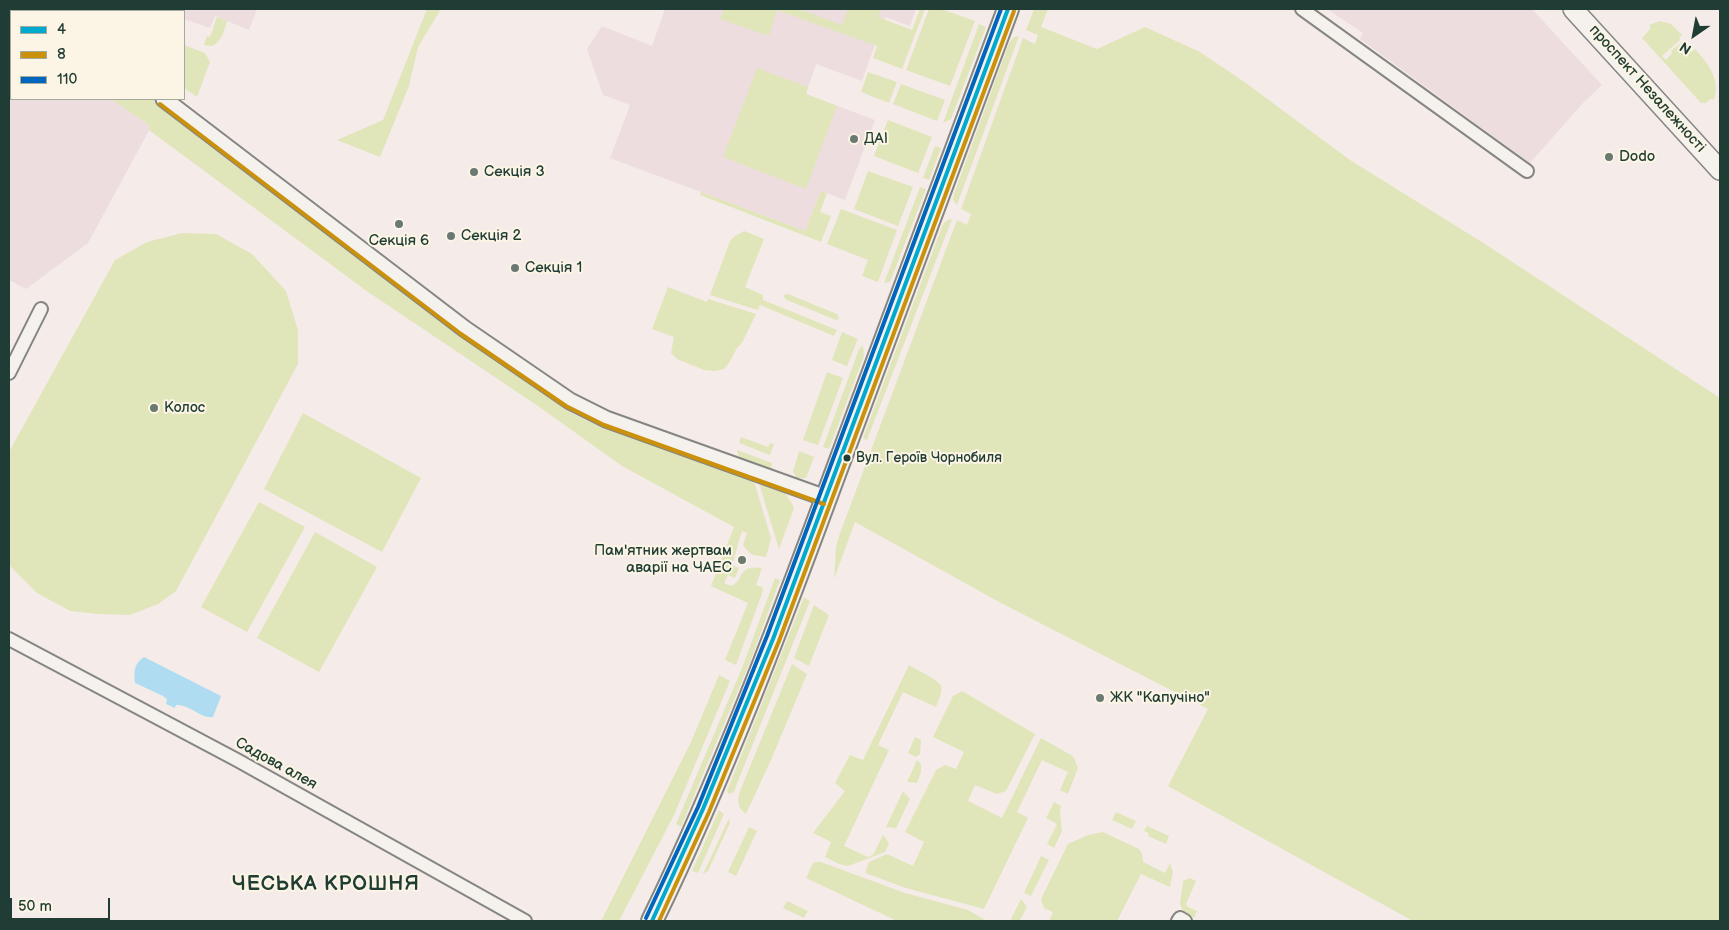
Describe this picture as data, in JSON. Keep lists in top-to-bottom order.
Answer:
{
  "streets": {
    "main road": ["проспект Незалежності"],
    "street": ["Садова алея"]
  },
  "districts": ["ЧЕСЬКА КРОШНЯ"],
  "places": [
    "ДАІ",
    "Dodo",
    "Секція 3",
    "Секція 6",
    "Секція 2",
    "Секція 1",
    "Колос",
    "Вул. Героїв Чорнобиля",
    "Пам'ятник жертвам аварії на ЧАЕС",
    "ЖК \"Капучіно\""
  ],
  "lines": ["transit line 4", "transit line 110", "transit line 8"],
  "legend": ["4", "8", "110"],
  "scale_bar": "50 m",
  "north": "bottom left"
}
